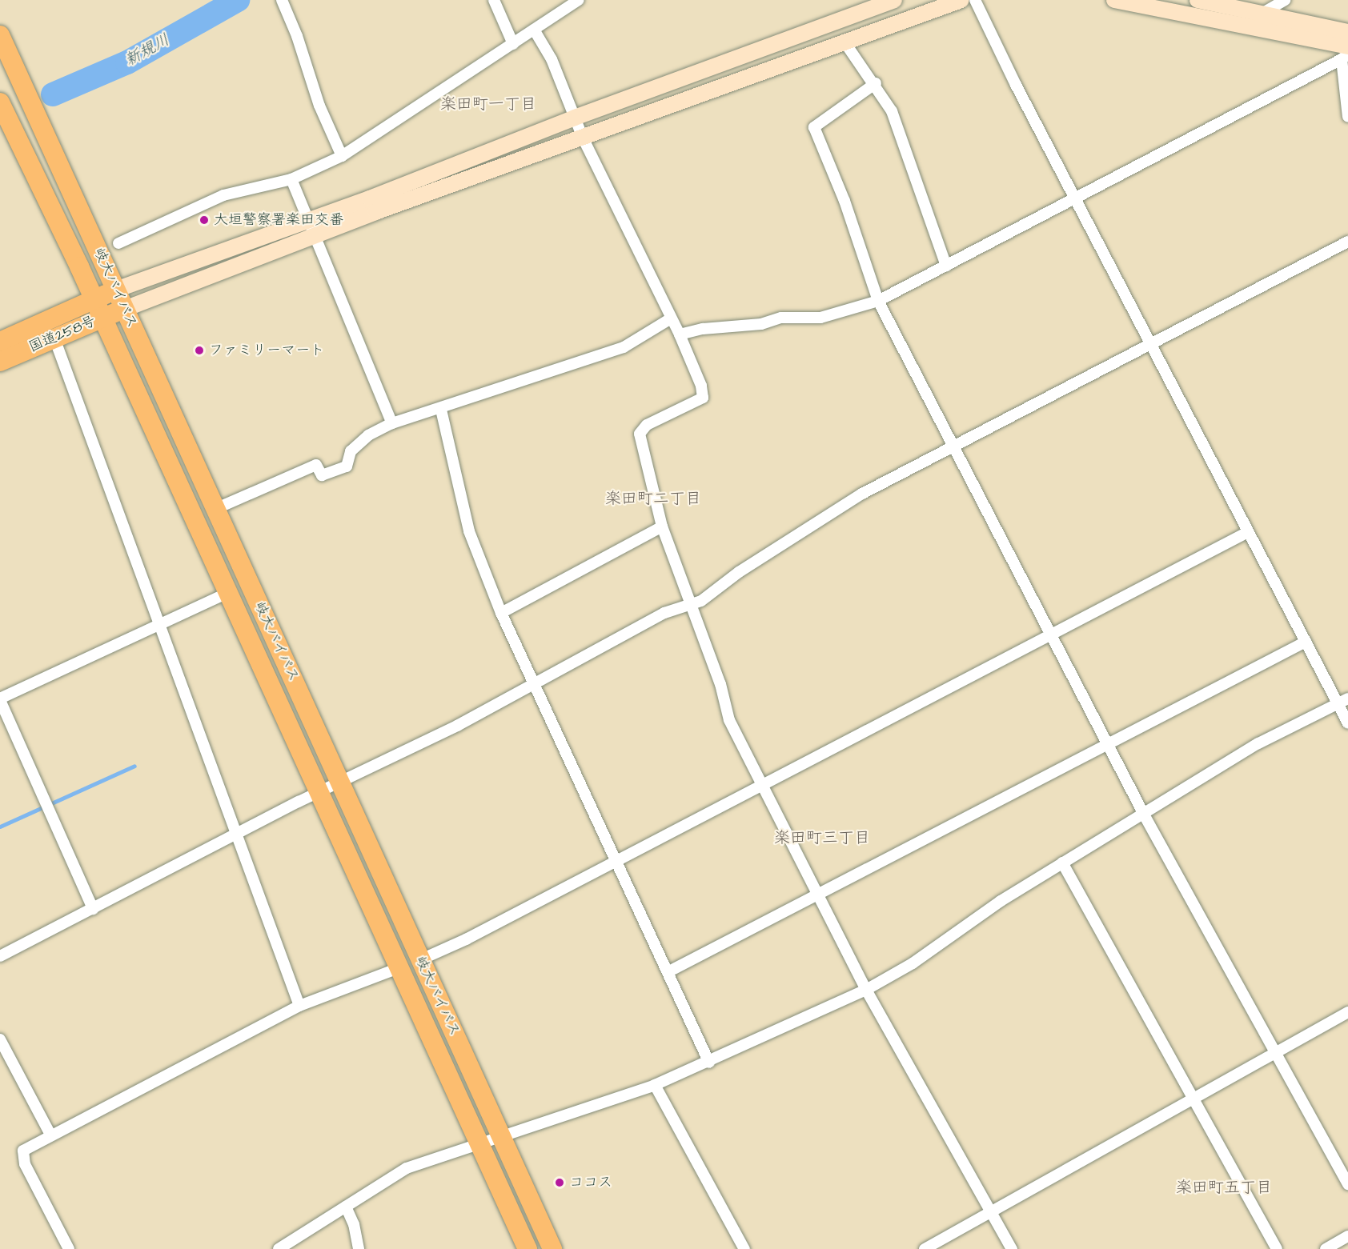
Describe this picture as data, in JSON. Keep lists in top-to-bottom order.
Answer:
{
  "streets": {
    "highway": ["岐大バイパス", "国道258号"]
  },
  "crossings": [
    ["岐大バイパス", "国道258号"]
  ],
  "districts": [
    "楽田町一丁目",
    "楽田町二丁目",
    "楽田町三丁目",
    "楽田町五丁目"
  ],
  "water": ["新規川"],
  "places": ["大垣警察署楽田交番", "ファミリーマート", "ココス"]
}
